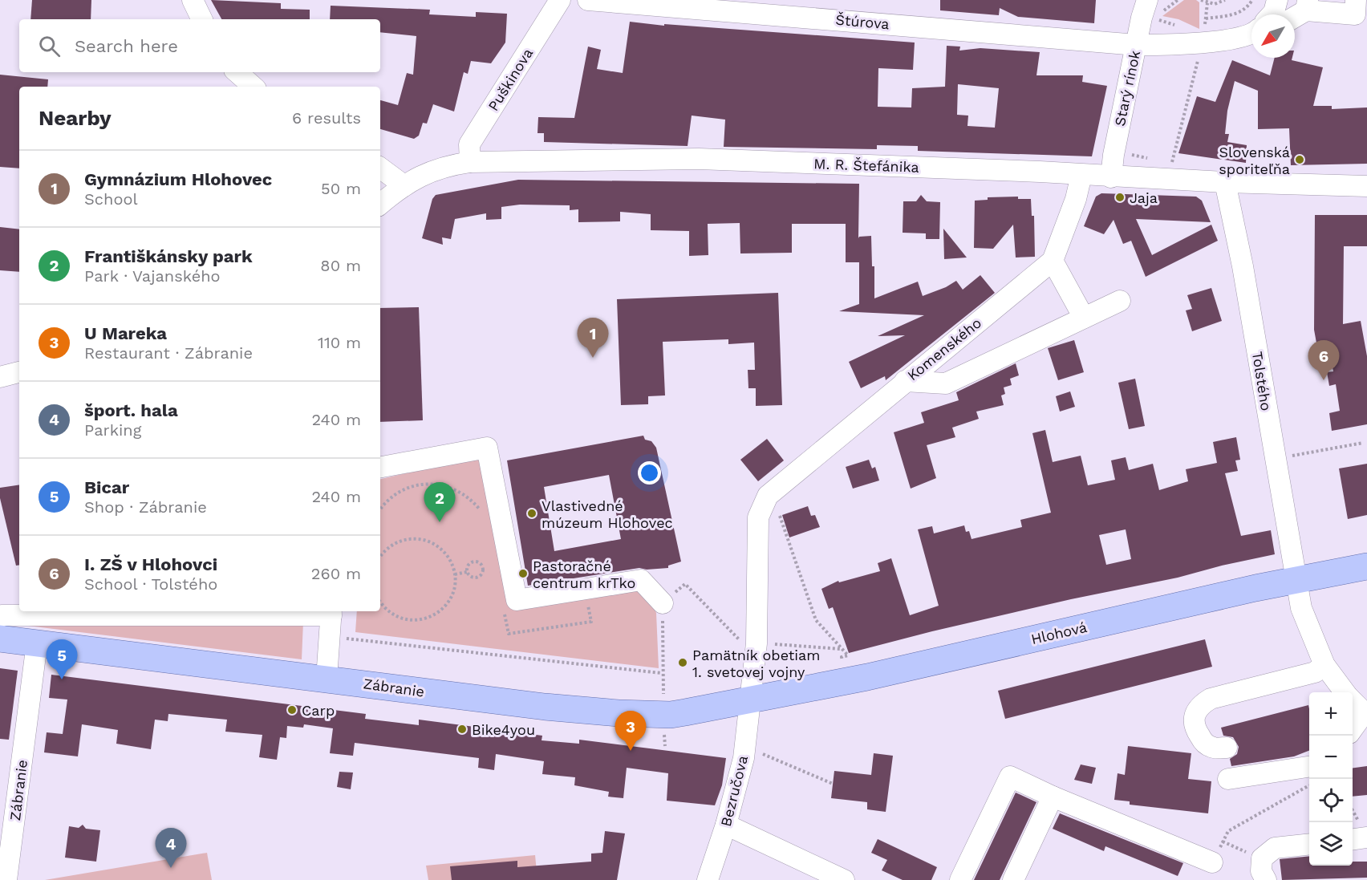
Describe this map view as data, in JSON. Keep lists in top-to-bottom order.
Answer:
{
  "streets": {
    "main road": ["Hlohová", "Zábranie"],
    "street": [
      "Štúrova",
      "Puškinova",
      "Starý rínok",
      "M. R. Štefánika",
      "Komenského",
      "Tolstého",
      "Bezručova"
    ]
  },
  "crossings": [
    ["Štúrova", "Starý rínok"],
    ["Puškinova", "M. R. Štefánika"],
    ["Starý rínok", "M. R. Štefánika"],
    ["M. R. Štefánika", "Tolstého"],
    ["Komenského", "Bezručova"],
    ["Tolstého", "Hlohová"],
    ["Hlohová", "Zábranie"],
    ["Hlohová", "Bezručova"],
    ["Zábranie", "Bezručova"]
  ],
  "places": [
    "Slovenská sporiteľňa",
    "Jaja",
    "Vlastivedné múzeum Hlohovec",
    "Pastoračné centrum krTko",
    "Pamätník obetiam 1. svetovej vojny",
    "Carp",
    "Bike4you"
  ],
  "north": "bottom left",
  "page": {
    "search": "Search here",
    "heading": ["Nearby", "6 results"],
    "list": [
      {
        "mark": "1",
        "name": "Gymnázium Hlohovec",
        "note": "School",
        "value": "50 m"
      },
      {
        "mark": "2",
        "name": "Františkánsky park",
        "note": "Park · Vajanského",
        "value": "80 m"
      },
      {
        "mark": "3",
        "name": "U Mareka",
        "note": "Restaurant · Zábranie",
        "value": "110 m"
      },
      {
        "mark": "4",
        "name": "šport. hala",
        "note": "Parking",
        "value": "240 m"
      },
      {
        "mark": "5",
        "name": "Bicar",
        "note": "Shop · Zábranie",
        "value": "240 m"
      },
      {
        "mark": "6",
        "name": "I. ZŠ v Hlohovci",
        "note": "School · Tolstého",
        "value": "260 m"
      }
    ],
    "pins": [
      "1",
      "6",
      "2",
      "5",
      "3",
      "4"
    ],
    "map_buttons": ["+", "−"]
  }
}
